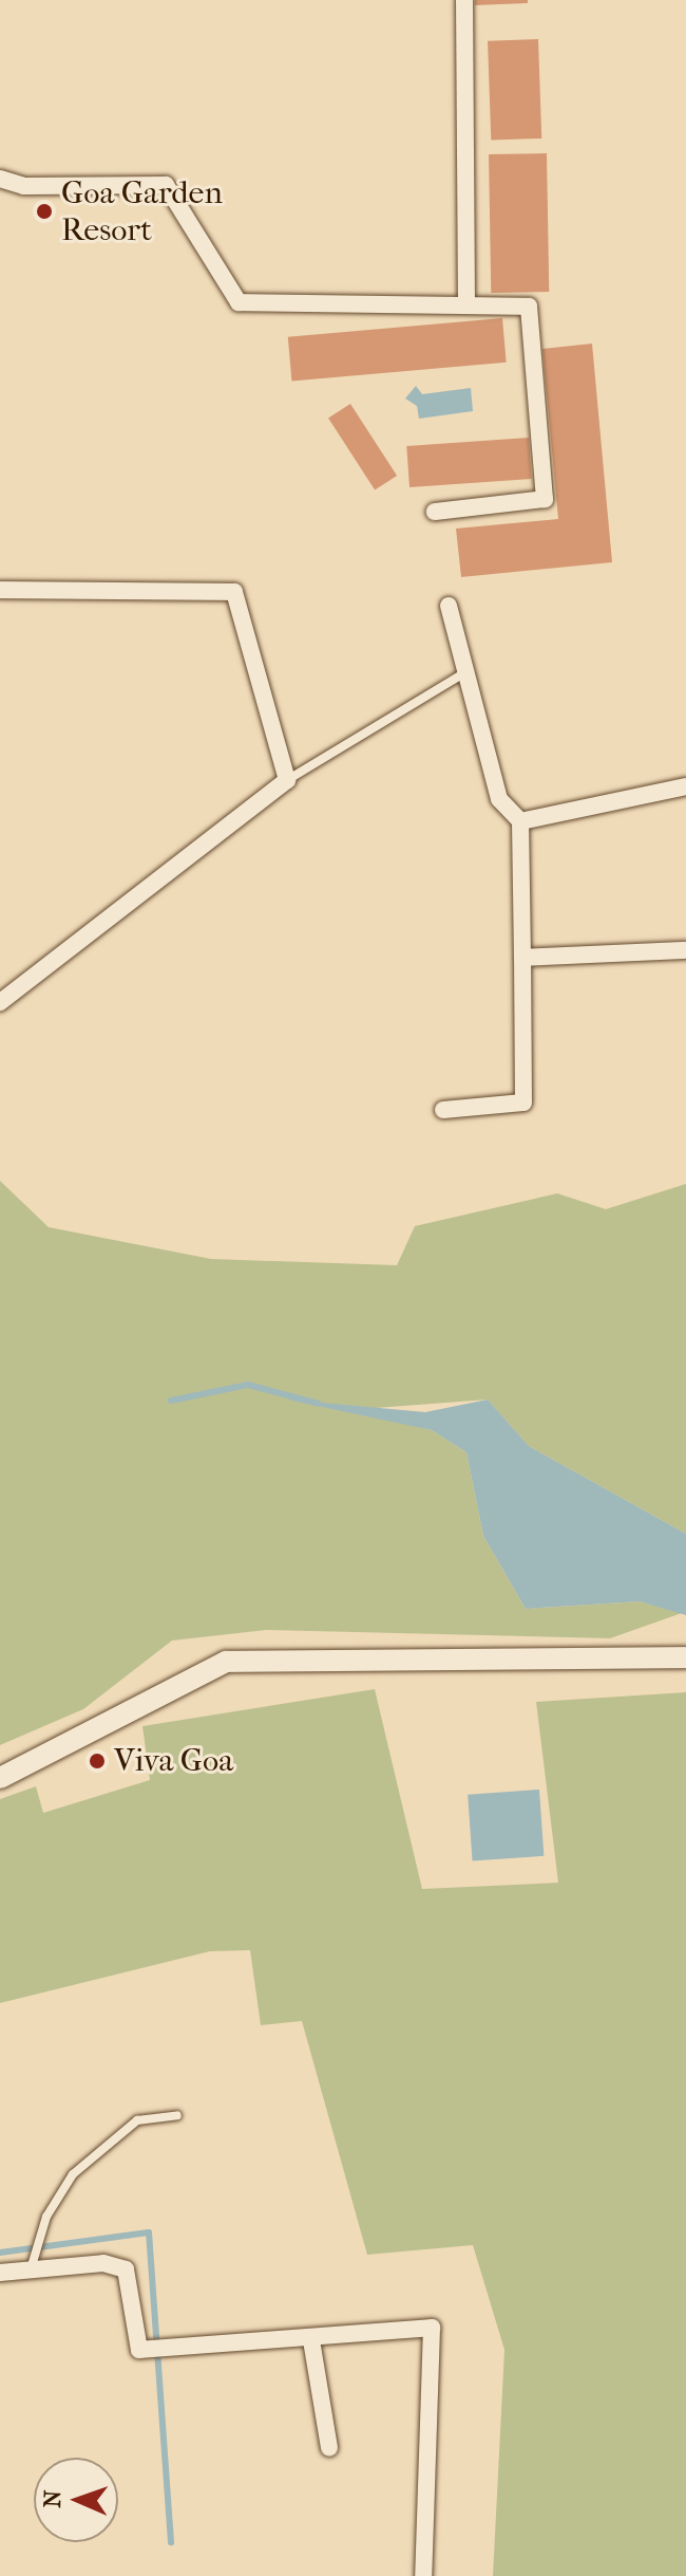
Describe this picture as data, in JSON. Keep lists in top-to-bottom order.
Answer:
{
  "places": ["Goa Garden Resort", "Viva Goa"],
  "north": "left"
}
